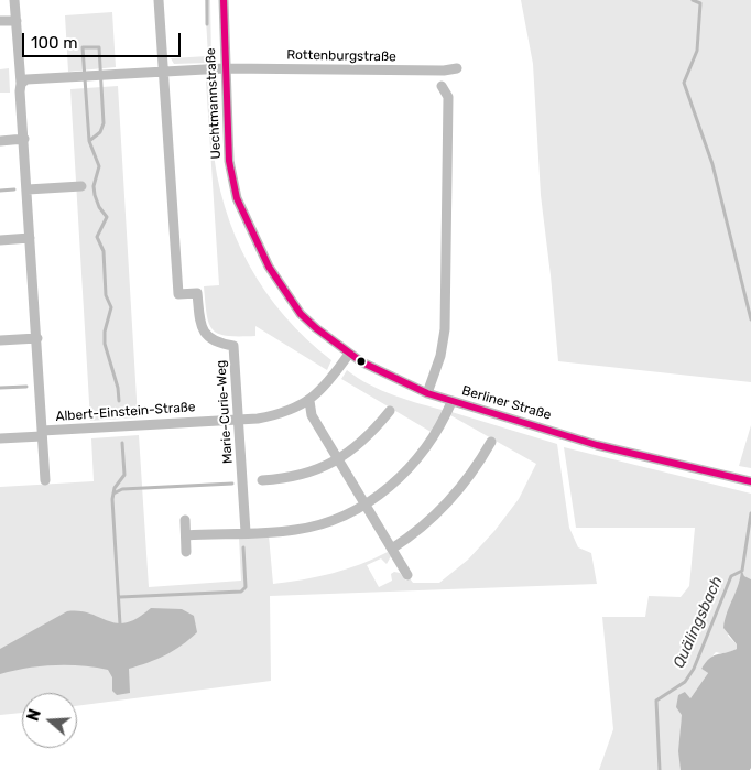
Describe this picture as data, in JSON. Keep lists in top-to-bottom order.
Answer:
{
  "streets": {
    "street": [
      "Rottenburgstraße",
      "Uechtmannstraße",
      "Berliner Straße",
      "Albert-Einstein-Straße",
      "Marie-Curie-Weg"
    ]
  },
  "crossings": [
    ["Rottenburgstraße", "Uechtmannstraße"],
    ["Uechtmannstraße", "Berliner Straße"],
    ["Berliner Straße", "Albert-Einstein-Straße"],
    ["Albert-Einstein-Straße", "Marie-Curie-Weg"]
  ],
  "water": ["Quälingsbach"],
  "scale_bar": "100 m",
  "north": "left"
}
